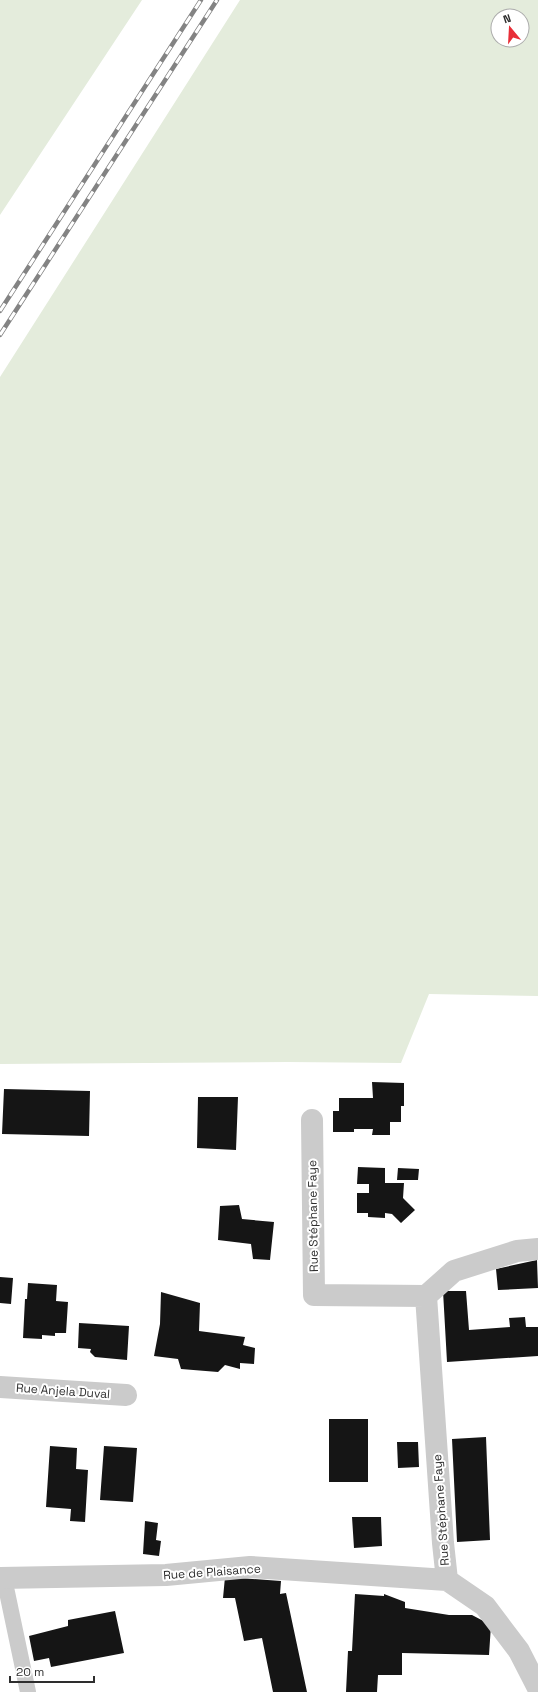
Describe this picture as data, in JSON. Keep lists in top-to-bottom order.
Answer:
{
  "streets": {
    "street": ["Rue Stéphane Faye", "Rue Anjela Duval", "Rue de Plaisance"]
  },
  "crossings": [
    ["Rue Stéphane Faye", "Rue de Plaisance"]
  ],
  "scale_bar": "20 m",
  "north": "top"
}
